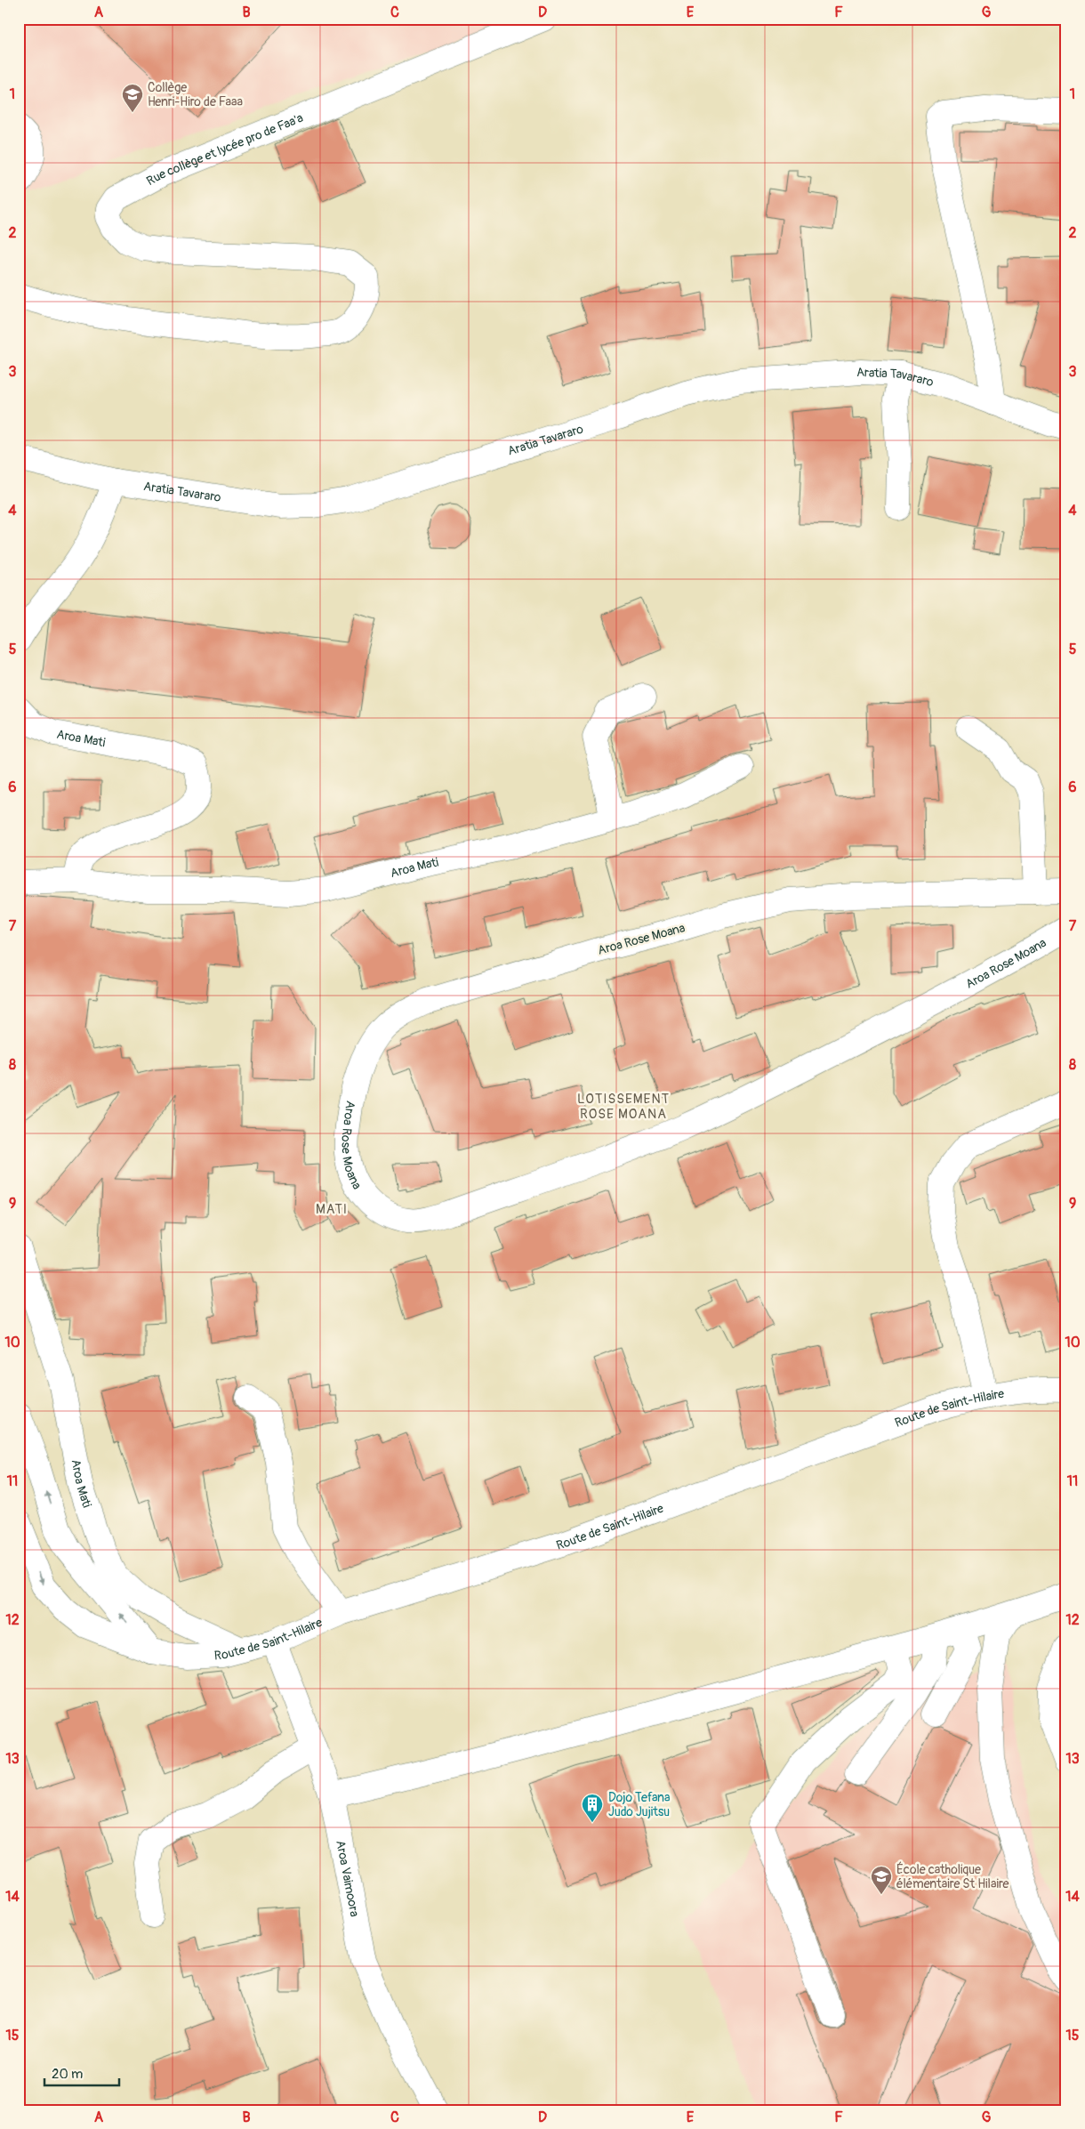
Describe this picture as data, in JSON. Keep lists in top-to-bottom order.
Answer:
{
  "streets": {
    "main road": [
      "Rue collège et lycée pro de Faa'a",
      "Aratia Tavararo",
      "Aroa Mati",
      "Aroa Rose Moana",
      "Route de Saint-Hilaire",
      "Aroa Vaimoora"
    ]
  },
  "crossings": [
    ["Aroa Mati", "Route de Saint-Hilaire"],
    ["Route de Saint-Hilaire", "Aroa Vaimoora"]
  ],
  "districts": ["LOTISSEMENT ROSE MOANA", "MATI"],
  "places": {
    "school or university": ["Collège Henri-Hiro de Faaa", "École catholique élémentaire St Hilaire"],
    "building": ["Dojo Tefana Judo Jujitsu"]
  },
  "scale_bar": "20 m",
  "grid": {
    "columns": [
      "A",
      "B",
      "C",
      "D",
      "E",
      "F",
      "G"
    ],
    "rows": [
      "1",
      "2",
      "3",
      "4",
      "5",
      "6",
      "7",
      "8",
      "9",
      "10",
      "11",
      "12",
      "13",
      "14",
      "15"
    ]
  }
}
